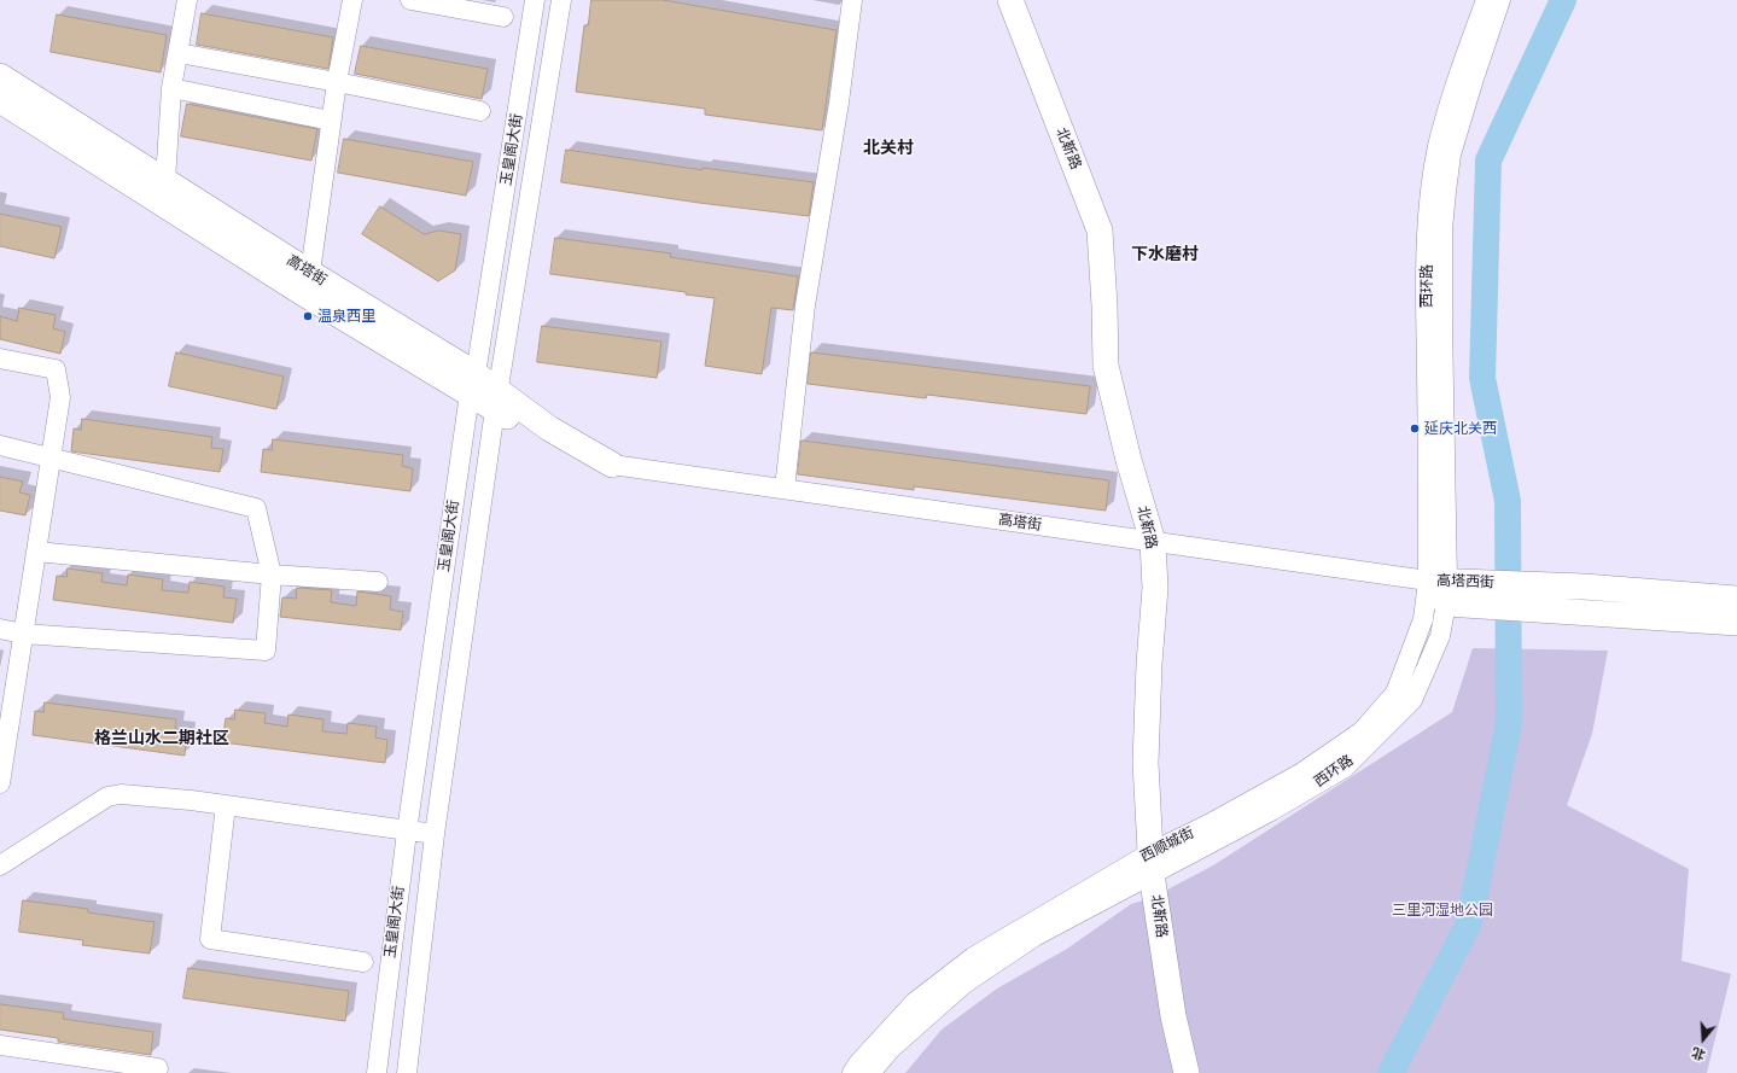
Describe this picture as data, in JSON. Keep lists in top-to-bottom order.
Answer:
{
  "streets": {
    "main road": ["北靳路", "高塔街", "高塔西街"],
    "street": ["玉皇阁大街", "西环路", "西顺城街"]
  },
  "crossings": [
    ["北靳路", "高塔街"],
    ["北靳路", "西环路"],
    ["北靳路", "西顺城街"],
    ["玉皇阁大街", "高塔街"],
    ["高塔街", "西环路"],
    ["高塔街", "高塔西街"],
    ["高塔街", "西顺城街"],
    ["西环路", "高塔西街"],
    ["西环路", "西顺城街"],
    ["高塔西街", "西顺城街"]
  ],
  "districts": ["北关村", "下水磨村", "格兰山水二期社区"],
  "parks": ["三里河湿地公园"],
  "places": ["温泉西里", "延庆北关西"],
  "north": "bottom"
}
